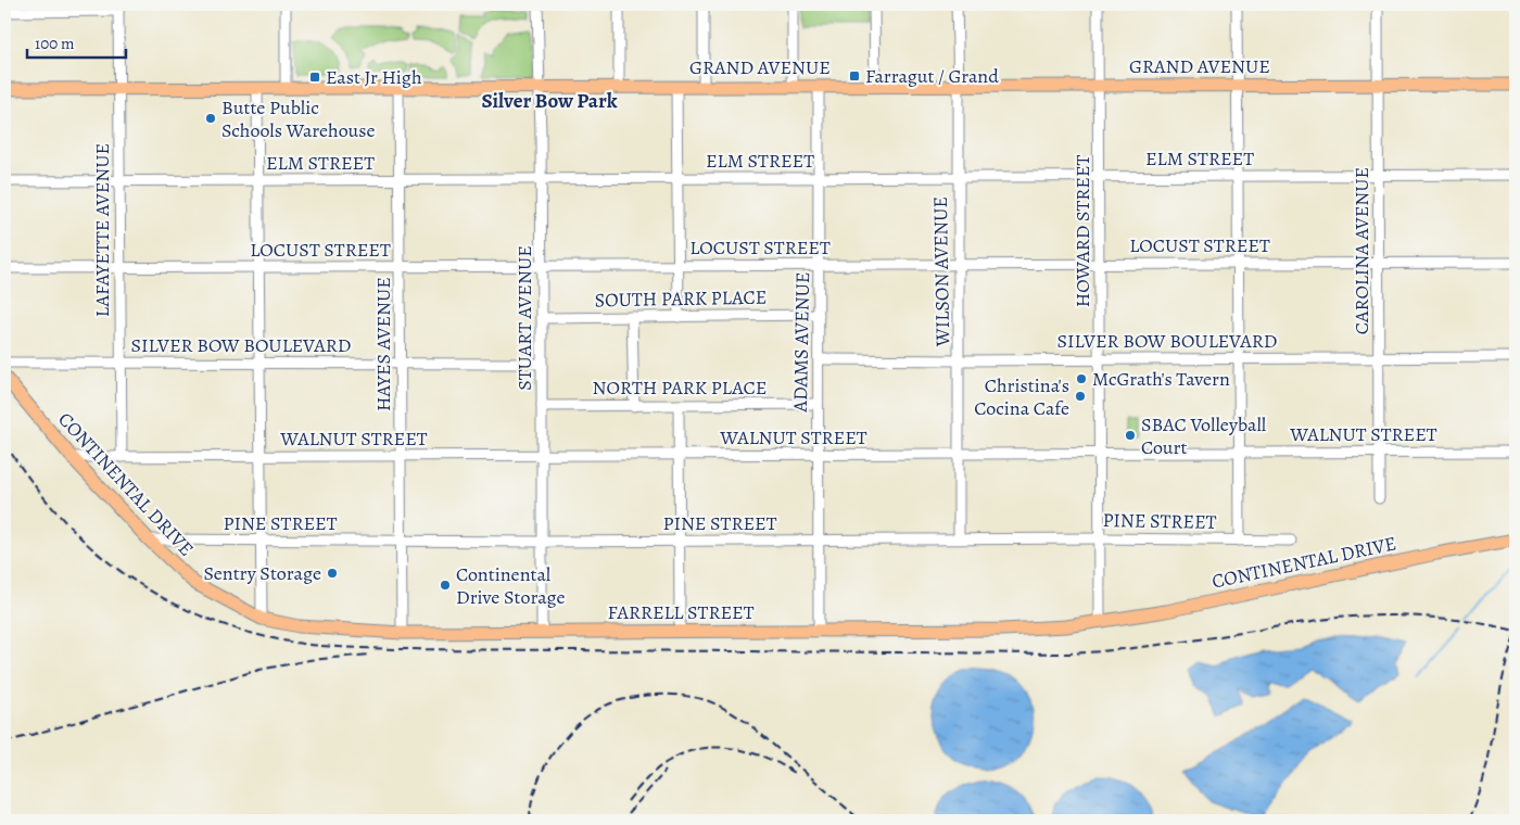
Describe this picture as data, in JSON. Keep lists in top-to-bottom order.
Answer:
{
  "streets": {
    "main road": ["GRAND AVENUE", "CONTINENTAL DRIVE", "FARRELL STREET"],
    "street": [
      "ELM STREET",
      "LAFAYETTE AVENUE",
      "HOWARD STREET",
      "LOCUST STREET",
      "CAROLINA AVENUE",
      "WILSON AVENUE",
      "SOUTH PARK PLACE",
      "STUART AVENUE",
      "SILVER BOW BOULEVARD",
      "ADAMS AVENUE",
      "HAYES AVENUE",
      "NORTH PARK PLACE",
      "WALNUT STREET",
      "PINE STREET"
    ]
  },
  "crossings": [
    ["GRAND AVENUE", "LAFAYETTE AVENUE"],
    ["GRAND AVENUE", "HOWARD STREET"],
    ["GRAND AVENUE", "CAROLINA AVENUE"],
    ["GRAND AVENUE", "WILSON AVENUE"],
    ["GRAND AVENUE", "STUART AVENUE"],
    ["GRAND AVENUE", "ADAMS AVENUE"],
    ["GRAND AVENUE", "HAYES AVENUE"],
    ["ELM STREET", "LAFAYETTE AVENUE"],
    ["ELM STREET", "HOWARD STREET"],
    ["ELM STREET", "CAROLINA AVENUE"],
    ["ELM STREET", "WILSON AVENUE"],
    ["ELM STREET", "STUART AVENUE"],
    ["ELM STREET", "ADAMS AVENUE"],
    ["ELM STREET", "HAYES AVENUE"],
    ["LAFAYETTE AVENUE", "LOCUST STREET"],
    ["LAFAYETTE AVENUE", "SILVER BOW BOULEVARD"],
    ["LAFAYETTE AVENUE", "WALNUT STREET"],
    ["HOWARD STREET", "LOCUST STREET"],
    ["HOWARD STREET", "SILVER BOW BOULEVARD"],
    ["HOWARD STREET", "WALNUT STREET"],
    ["HOWARD STREET", "CONTINENTAL DRIVE"],
    ["HOWARD STREET", "PINE STREET"],
    ["HOWARD STREET", "FARRELL STREET"],
    ["LOCUST STREET", "CAROLINA AVENUE"],
    ["LOCUST STREET", "WILSON AVENUE"],
    ["LOCUST STREET", "STUART AVENUE"],
    ["LOCUST STREET", "ADAMS AVENUE"],
    ["LOCUST STREET", "HAYES AVENUE"],
    ["CAROLINA AVENUE", "SILVER BOW BOULEVARD"],
    ["CAROLINA AVENUE", "WALNUT STREET"],
    ["WILSON AVENUE", "SILVER BOW BOULEVARD"],
    ["WILSON AVENUE", "WALNUT STREET"],
    ["WILSON AVENUE", "PINE STREET"],
    ["SOUTH PARK PLACE", "STUART AVENUE"],
    ["SOUTH PARK PLACE", "ADAMS AVENUE"],
    ["STUART AVENUE", "SILVER BOW BOULEVARD"],
    ["STUART AVENUE", "NORTH PARK PLACE"],
    ["STUART AVENUE", "WALNUT STREET"],
    ["STUART AVENUE", "PINE STREET"],
    ["STUART AVENUE", "FARRELL STREET"],
    ["SILVER BOW BOULEVARD", "ADAMS AVENUE"],
    ["SILVER BOW BOULEVARD", "HAYES AVENUE"],
    ["ADAMS AVENUE", "NORTH PARK PLACE"],
    ["ADAMS AVENUE", "WALNUT STREET"],
    ["ADAMS AVENUE", "PINE STREET"],
    ["ADAMS AVENUE", "FARRELL STREET"],
    ["HAYES AVENUE", "WALNUT STREET"],
    ["HAYES AVENUE", "PINE STREET"],
    ["HAYES AVENUE", "FARRELL STREET"],
    ["WALNUT STREET", "CONTINENTAL DRIVE"],
    ["CONTINENTAL DRIVE", "PINE STREET"],
    ["CONTINENTAL DRIVE", "FARRELL STREET"]
  ],
  "districts": ["Silver Bow Park"],
  "places": {
    "transit": ["Farragut / Grand", "East Jr High"],
    "other": [
      "Butte Public Schools Warehouse",
      "McGrath's Tavern",
      "Christina's Cocina Cafe",
      "SBAC Volleyball Court",
      "Sentry Storage",
      "Continental Drive Storage"
    ]
  },
  "scale_bar": "100 m"
}
